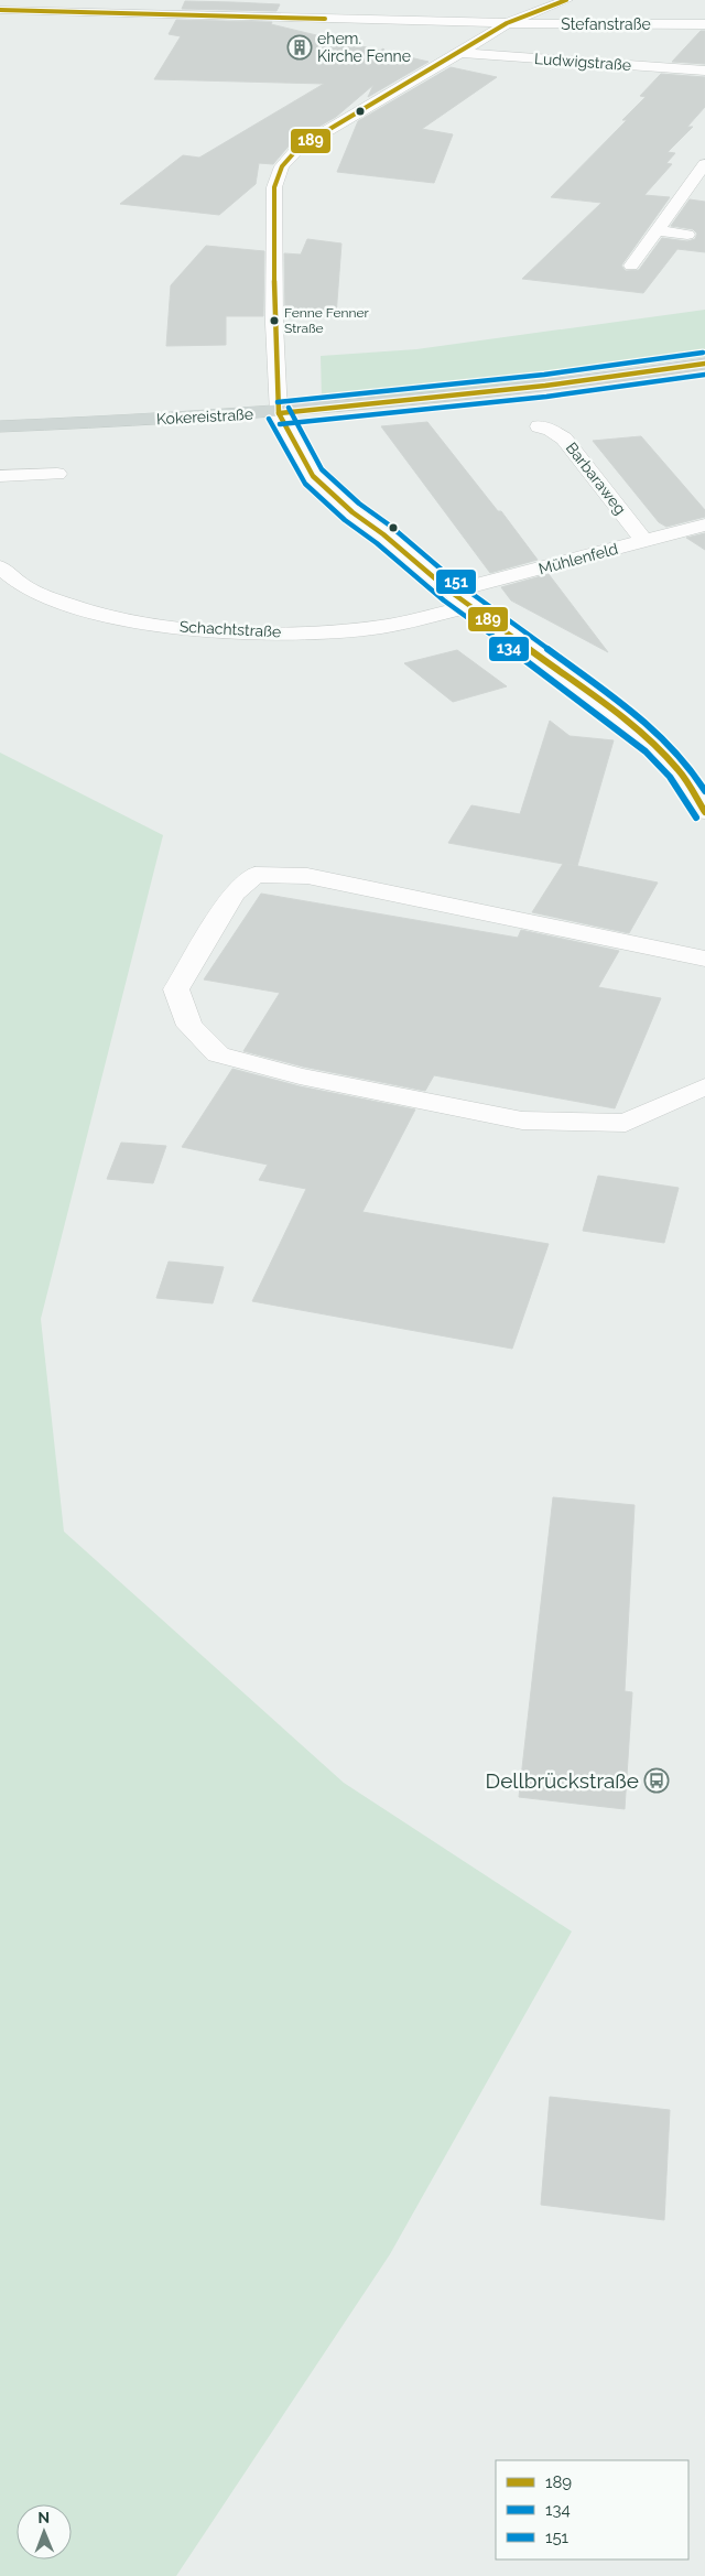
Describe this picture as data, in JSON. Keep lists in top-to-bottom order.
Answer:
{
  "streets": {
    "main road": ["Kokereistraße"],
    "street": [
      "Stefanstraße",
      "Ludwigstraße",
      "Barbaraweg",
      "Mühlenfeld",
      "Schachtstraße"
    ]
  },
  "crossings": [
    ["Barbaraweg", "Mühlenfeld"]
  ],
  "places": {
    "building": ["ehem. Kirche Fenne"],
    "other": ["Fenne Fenner Straße"],
    "bus stop": ["Dellbrückstraße"]
  },
  "lines": ["transit line 189", "transit line 151", "transit line 134"],
  "legend": ["189", "134", "151"],
  "north": "top"
}
